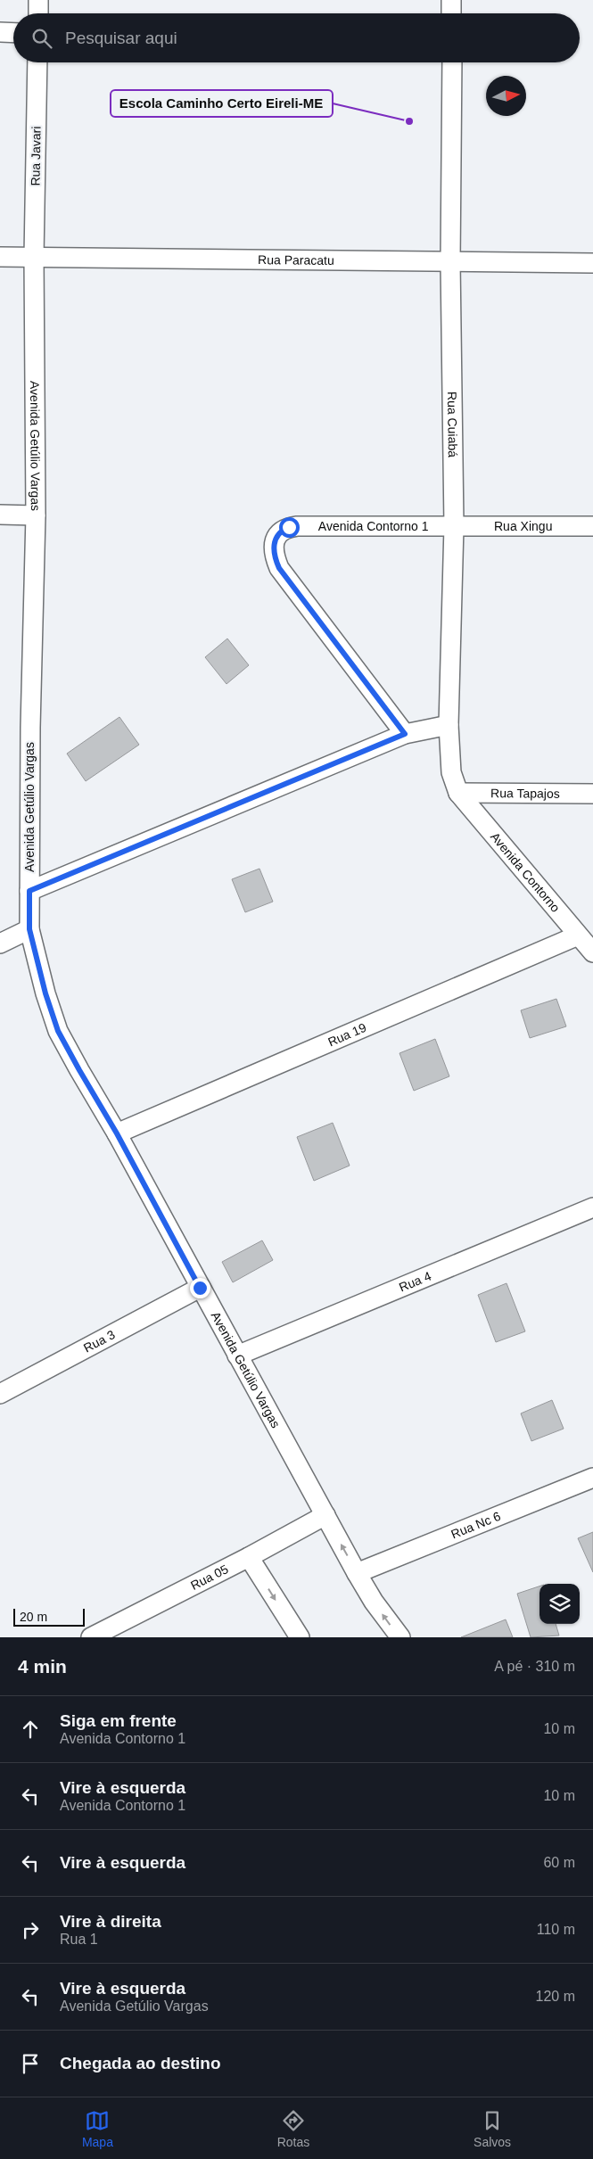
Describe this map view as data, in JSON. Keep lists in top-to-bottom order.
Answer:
{
  "streets": {
    "street": [
      "Rua Javari",
      "Rua Paracatu",
      "Rua Cuiabá",
      "Avenida Getúlio Vargas",
      "Avenida Contorno 1",
      "Rua Xingu",
      "Rua Tapajos",
      "Avenida Contorno",
      "Rua 19",
      "Rua 4",
      "Rua 3",
      "Rua Nc 6",
      "Rua 05"
    ]
  },
  "crossings": [
    ["Rua Javari", "Rua Paracatu"],
    ["Rua Javari", "Avenida Getúlio Vargas"],
    ["Rua Paracatu", "Rua Cuiabá"],
    ["Rua Paracatu", "Avenida Getúlio Vargas"],
    ["Rua Cuiabá", "Avenida Contorno 1"],
    ["Rua Cuiabá", "Rua Xingu"],
    ["Rua Cuiabá", "Rua Tapajos"],
    ["Rua Cuiabá", "Avenida Contorno"],
    ["Avenida Getúlio Vargas", "Rua 19"],
    ["Avenida Getúlio Vargas", "Rua 4"],
    ["Avenida Getúlio Vargas", "Rua 3"],
    ["Avenida Getúlio Vargas", "Rua Nc 6"],
    ["Avenida Getúlio Vargas", "Rua 05"],
    ["Avenida Contorno 1", "Rua Xingu"],
    ["Rua Tapajos", "Avenida Contorno"],
    ["Avenida Contorno", "Rua 19"]
  ],
  "places": ["Escola Caminho Certo Eireli-ME"],
  "scale_bar": "20 m",
  "north": "right",
  "page": {
    "search": "Pesquisar aqui",
    "scale": "20 m",
    "heading": ["4 min", "A pé · 310 m"],
    "list": [
      ["Siga em frente", "Avenida Contorno 1", "10 m"],
      ["Vire à esquerda", "Avenida Contorno 1", "10 m"],
      ["Vire à esquerda", "60 m"],
      ["Vire à direita", "Rua 1", "110 m"],
      ["Vire à esquerda", "Avenida Getúlio Vargas", "120 m"],
      "Chegada ao destino"
    ],
    "nav": ["Mapa", "Rotas", "Salvos"]
  }
}
